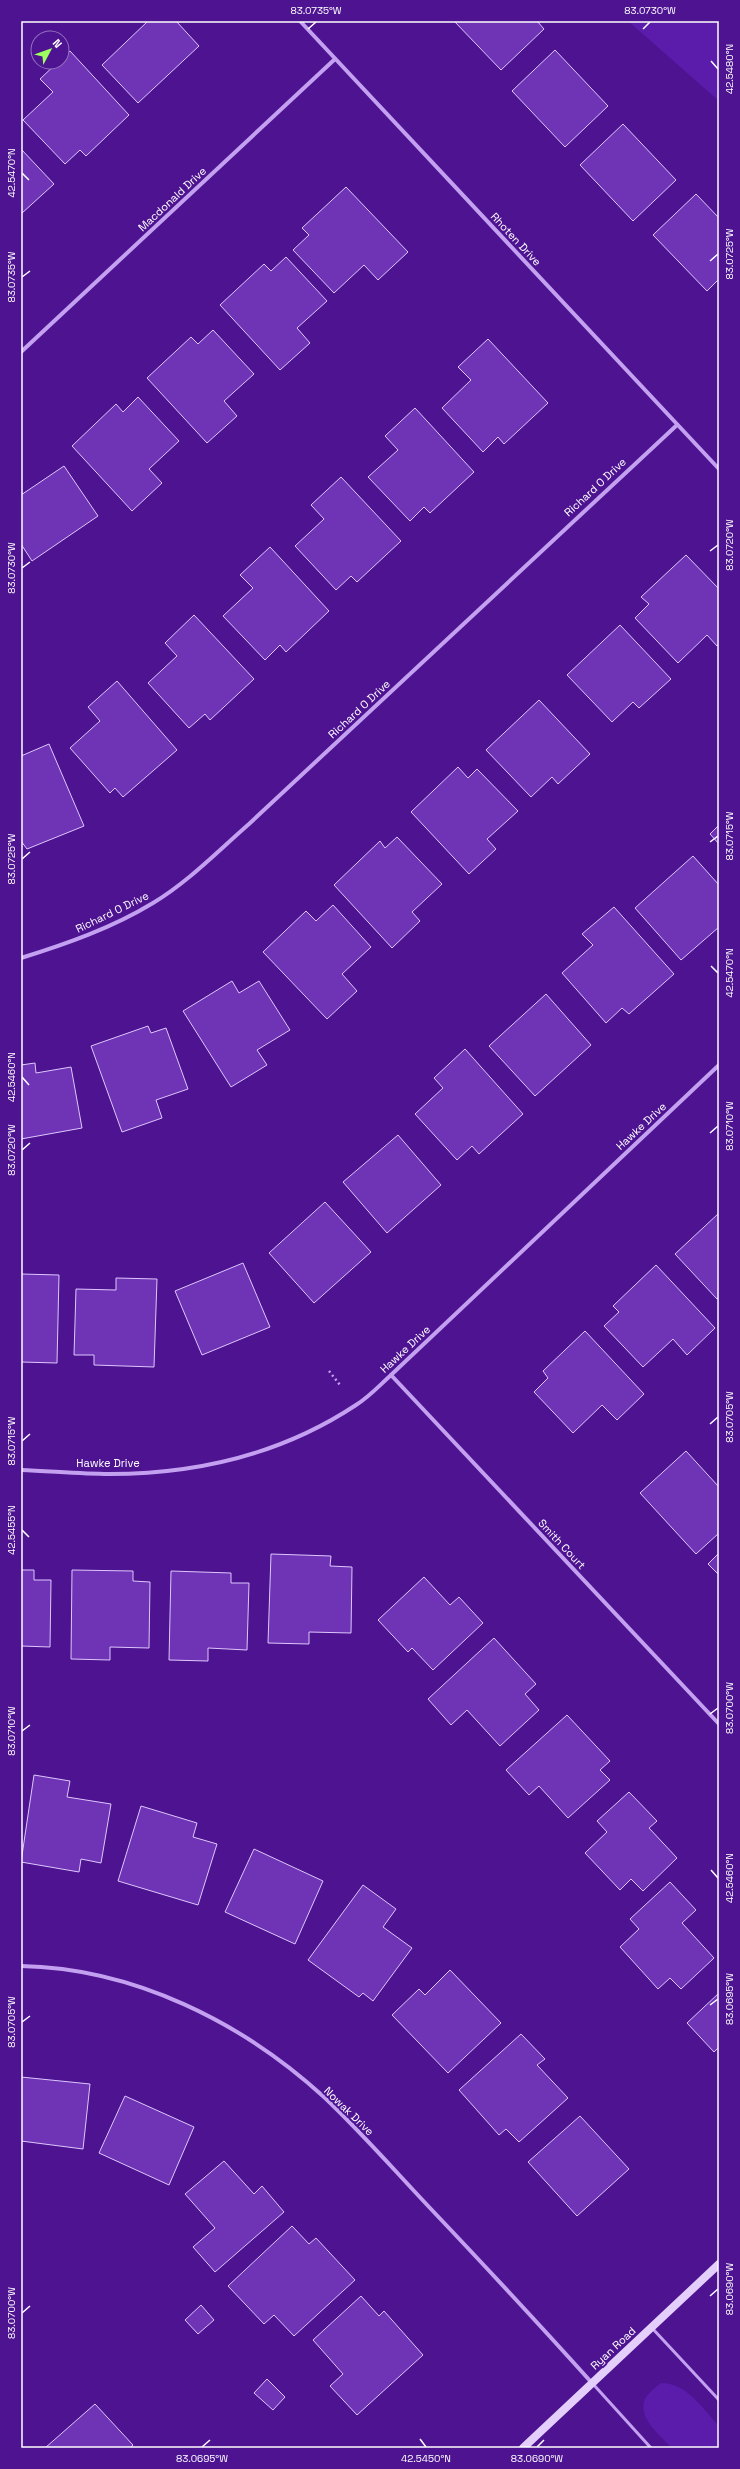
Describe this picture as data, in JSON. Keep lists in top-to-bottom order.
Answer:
{
  "streets": {
    "main road": ["Ryan Road"],
    "street": [
      "Macdonald Drive",
      "Rhoten Drive",
      "Richard O Drive",
      "Hawke Drive",
      "Smith Court",
      "Nowak Drive"
    ]
  },
  "crossings": [
    ["Macdonald Drive", "Rhoten Drive"],
    ["Rhoten Drive", "Richard O Drive"],
    ["Hawke Drive", "Smith Court"],
    ["Nowak Drive", "Ryan Road"]
  ],
  "north": "top right",
  "coordinates": [
    "83.0735°W",
    "83.0730°W",
    "42.5480°N",
    "42.5470°N",
    "83.0725°W",
    "83.0720°W",
    "83.0715°W",
    "42.5460°N",
    "83.0710°W",
    "83.0705°W",
    "42.5455°N",
    "83.0700°W",
    "83.0695°W",
    "83.0690°W",
    "42.5450°N"
  ]
}
